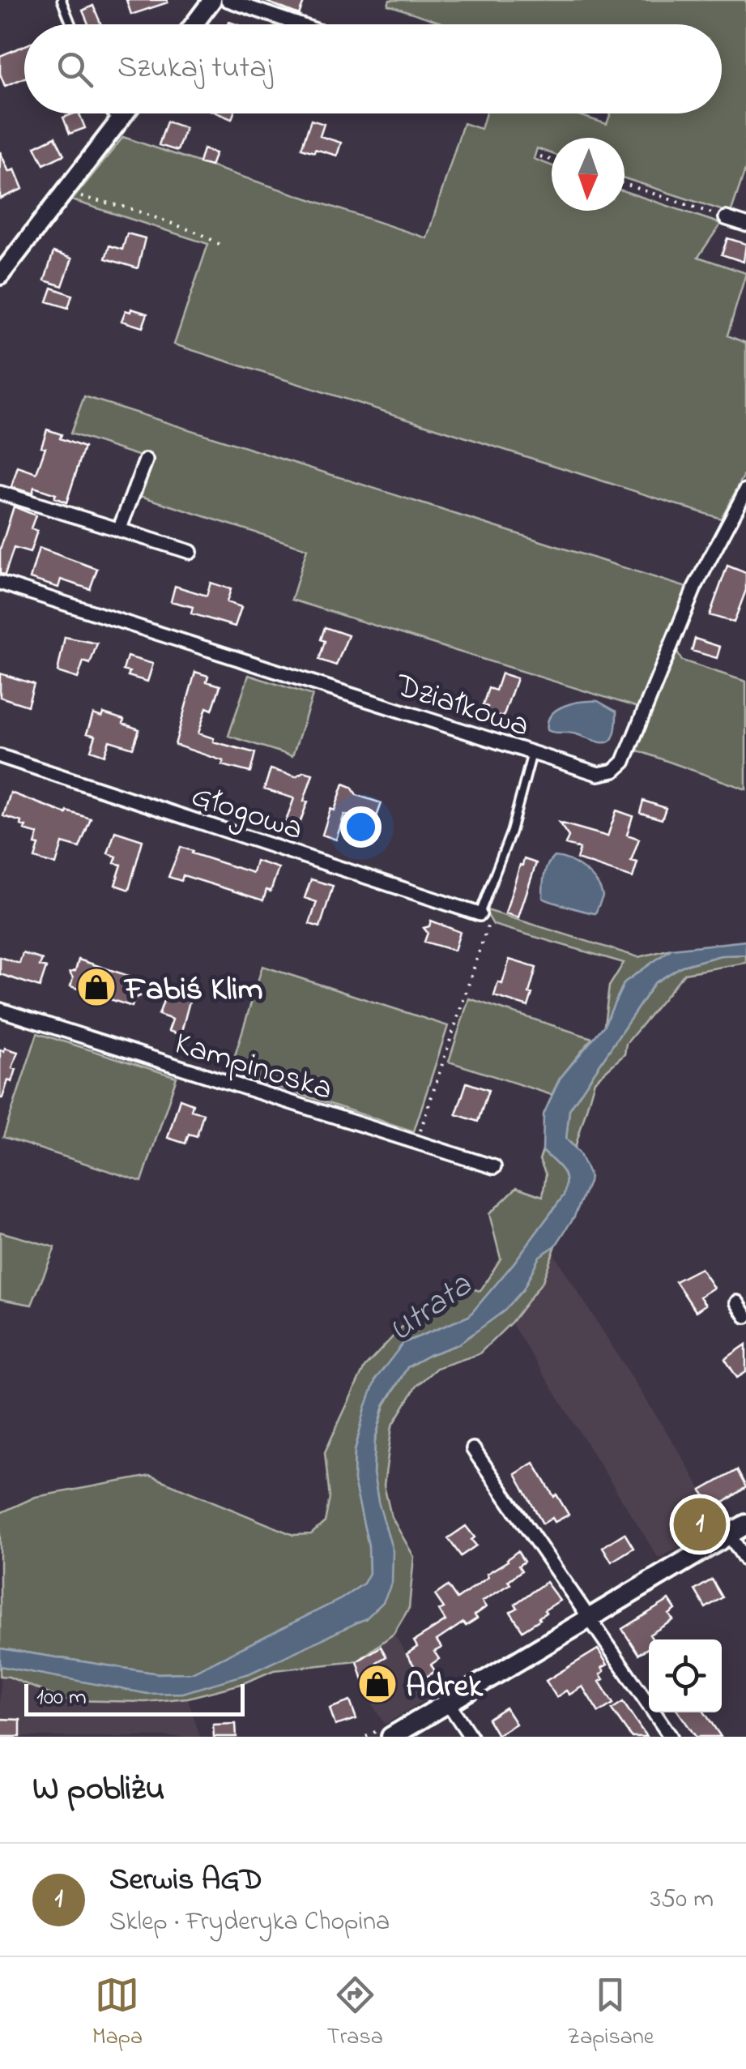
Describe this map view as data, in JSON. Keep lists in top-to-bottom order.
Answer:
{
  "streets": {
    "street": ["Działkowa", "Głogowa", "Kampinoska"]
  },
  "water": ["Utrata"],
  "places": {
    "shop": ["Fabiś Klim", "Adrek"]
  },
  "scale_bar": "100 m",
  "north": "bottom",
  "page": {
    "search": "Szukaj tutaj",
    "pins": "1",
    "scale": "100 m",
    "heading": "W pobliżu",
    "list": [
      {
        "mark": "1",
        "name": "Serwis AGD",
        "note": "Sklep · Fryderyka Chopina",
        "value": "350 m"
      }
    ],
    "nav": ["Mapa", "Trasa", "Zapisane"]
  }
}
